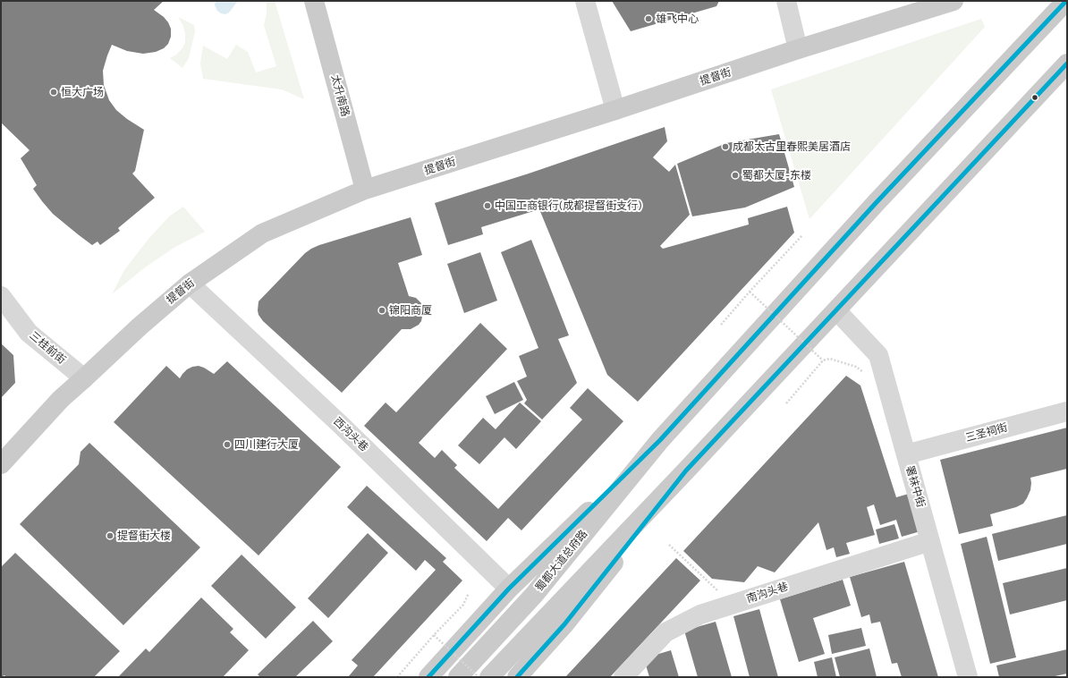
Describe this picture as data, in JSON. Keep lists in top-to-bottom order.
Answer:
{
  "streets": {
    "main road": ["提督街", "太升南路", "蜀都大道总府路"],
    "street": [
      "三桂前街",
      "三圣祠街",
      "西沟头巷",
      "署袜中街",
      "南沟头巷"
    ]
  },
  "crossings": [
    ["提督街", "太升南路"],
    ["提督街", "三桂前街"],
    ["提督街", "西沟头巷"],
    ["三圣祠街", "署袜中街"],
    ["西沟头巷", "蜀都大道总府路"],
    ["署袜中街", "南沟头巷"]
  ],
  "places": [
    "雄飞中心",
    "恒大广场",
    "成都太古里春熙美居酒店",
    "蜀都大厦-东楼",
    "中国工商银行(成都提督街支行)",
    "锦阳商厦",
    "四川建行大厦",
    "提督街大楼"
  ]
}
